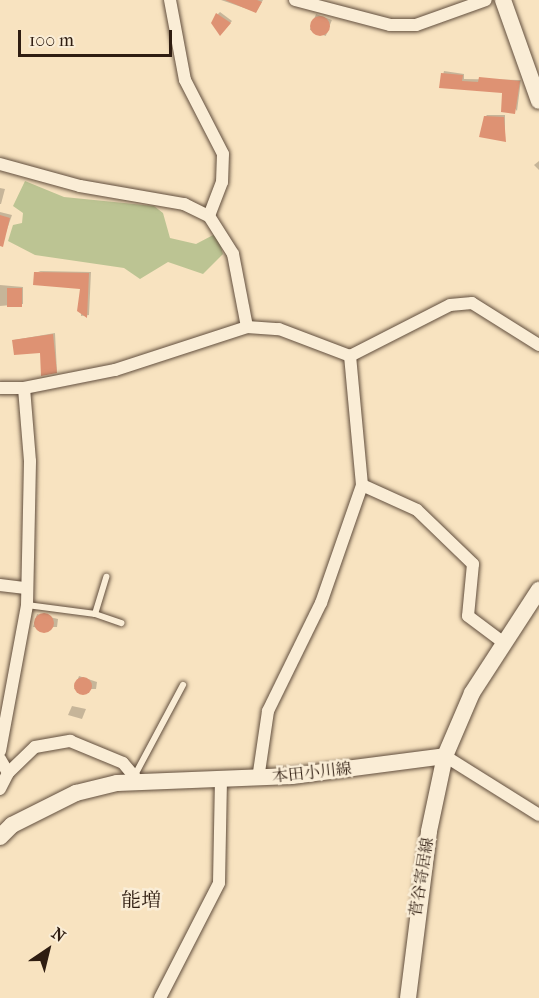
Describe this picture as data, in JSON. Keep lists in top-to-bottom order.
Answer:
{
  "streets": {
    "main road": ["本田小川線", "菅谷寄居線"]
  },
  "crossings": [
    ["本田小川線", "菅谷寄居線"]
  ],
  "districts": ["能増"],
  "scale_bar": "100 m",
  "north": "top right"
}
